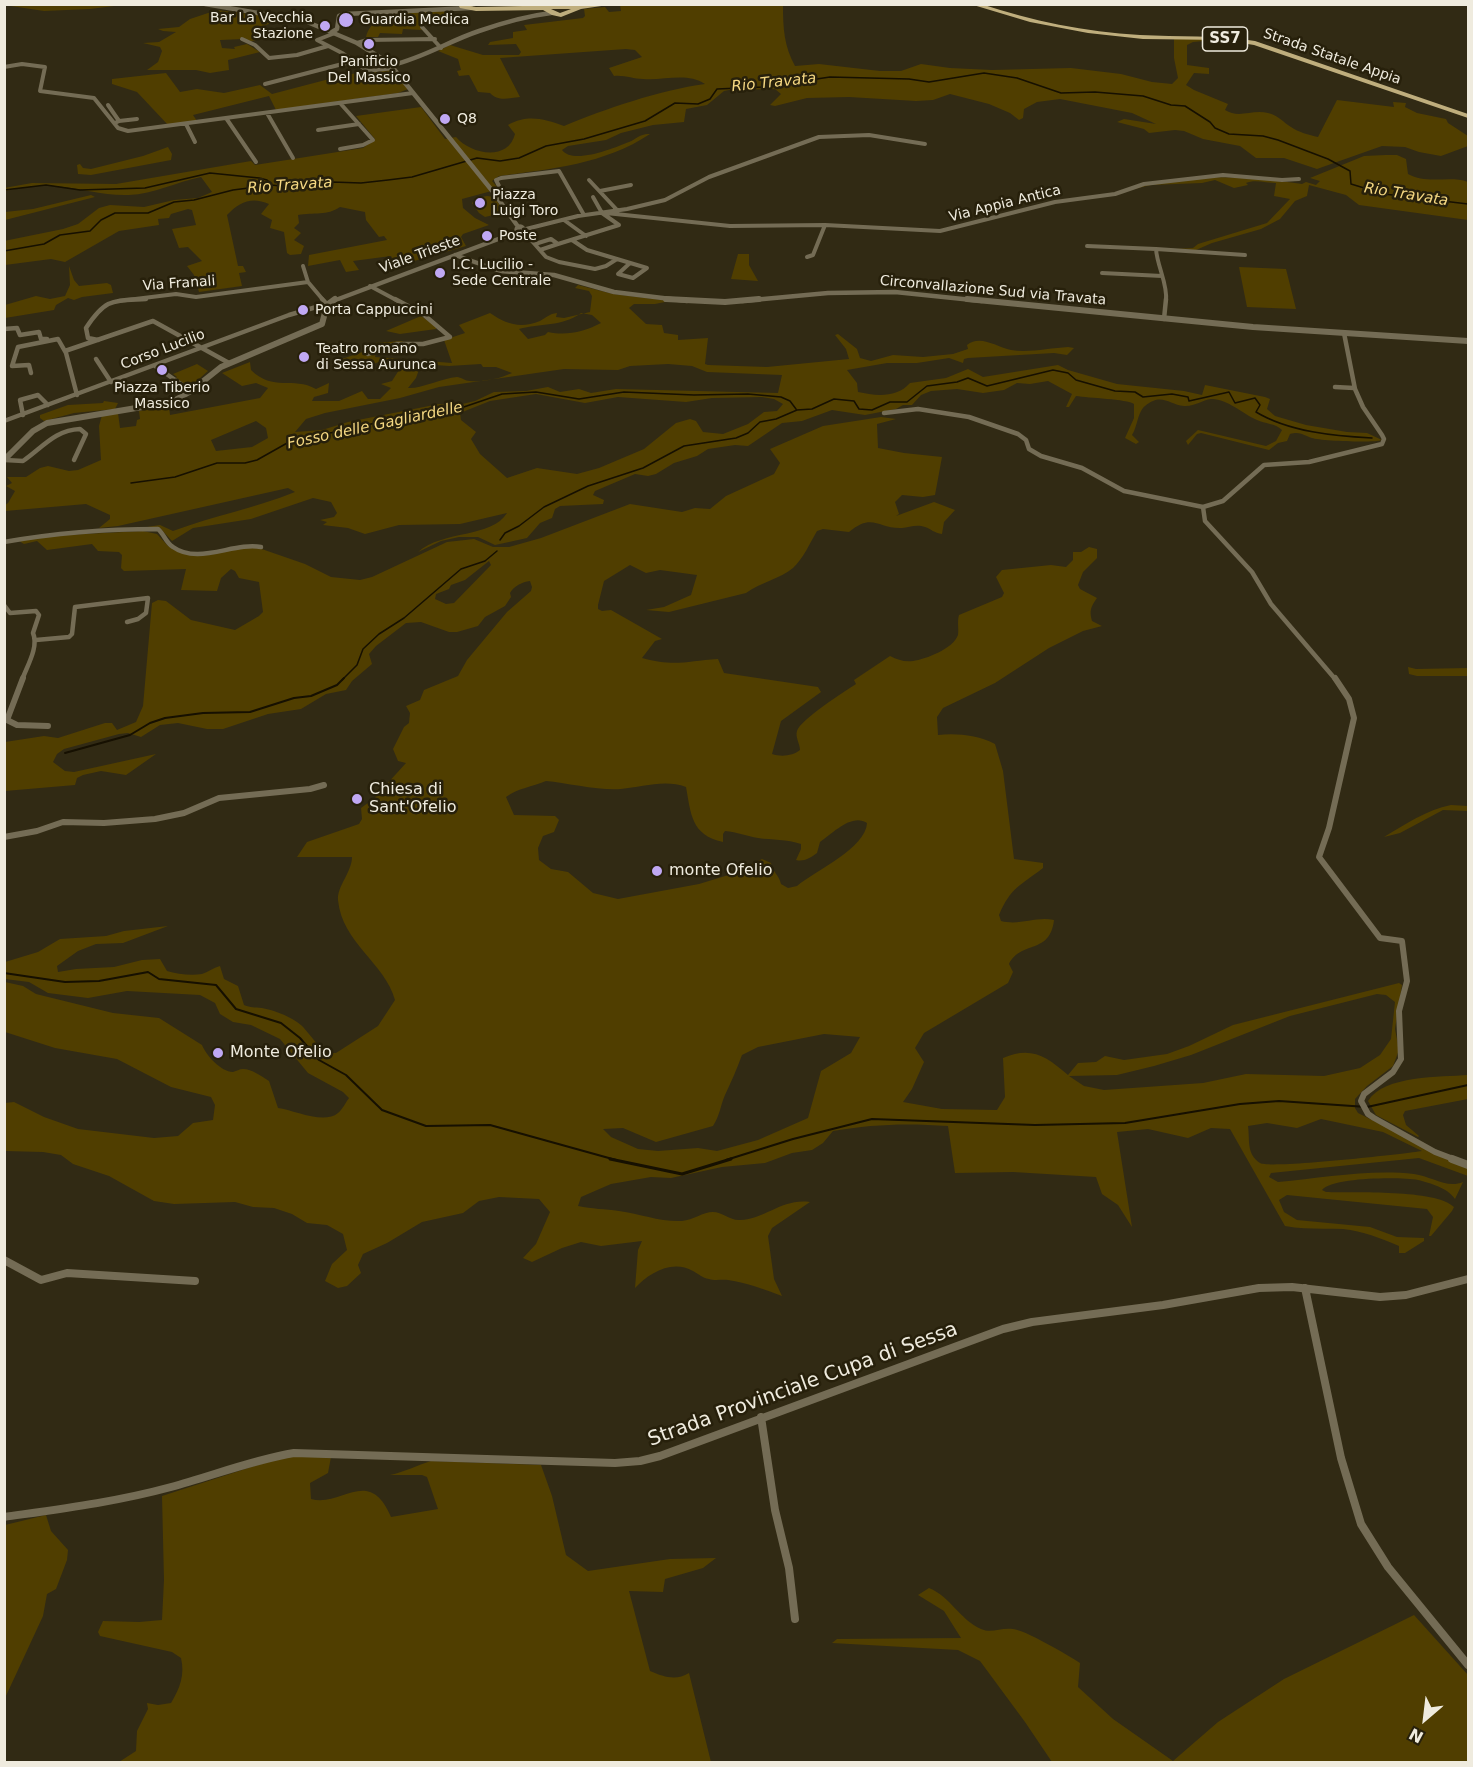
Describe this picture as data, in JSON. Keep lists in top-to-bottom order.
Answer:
{
  "streets": {
    "main road": ["SS7", "Strada Statale Appia"],
    "street": [
      "Via Appia Antica",
      "Viale Trieste",
      "Via Franali",
      "Circonvallazione Sud via Travata",
      "Corso Lucilio",
      "Strada Provinciale Cupa di Sessa"
    ]
  },
  "crossings": [
    ["Via Appia Antica", "Viale Trieste"],
    ["Viale Trieste", "Circonvallazione Sud via Travata"],
    ["Viale Trieste", "Corso Lucilio"]
  ],
  "water": ["Rio Travata", "Fosso delle Gagliardelle"],
  "places": [
    "Guardia Medica",
    "Bar La Vecchia Stazione",
    "Panificio Del Massico",
    "Q8",
    "Piazza Luigi Toro",
    "Poste",
    "I.C. Lucilio - Sede Centrale",
    "Porta Cappuccini",
    "Teatro romano di Sessa Aurunca",
    "Piazza Tiberio Massico",
    "Chiesa di Sant'Ofelio",
    "monte Ofelio",
    "Monte Ofelio"
  ],
  "north": "bottom left"
}
